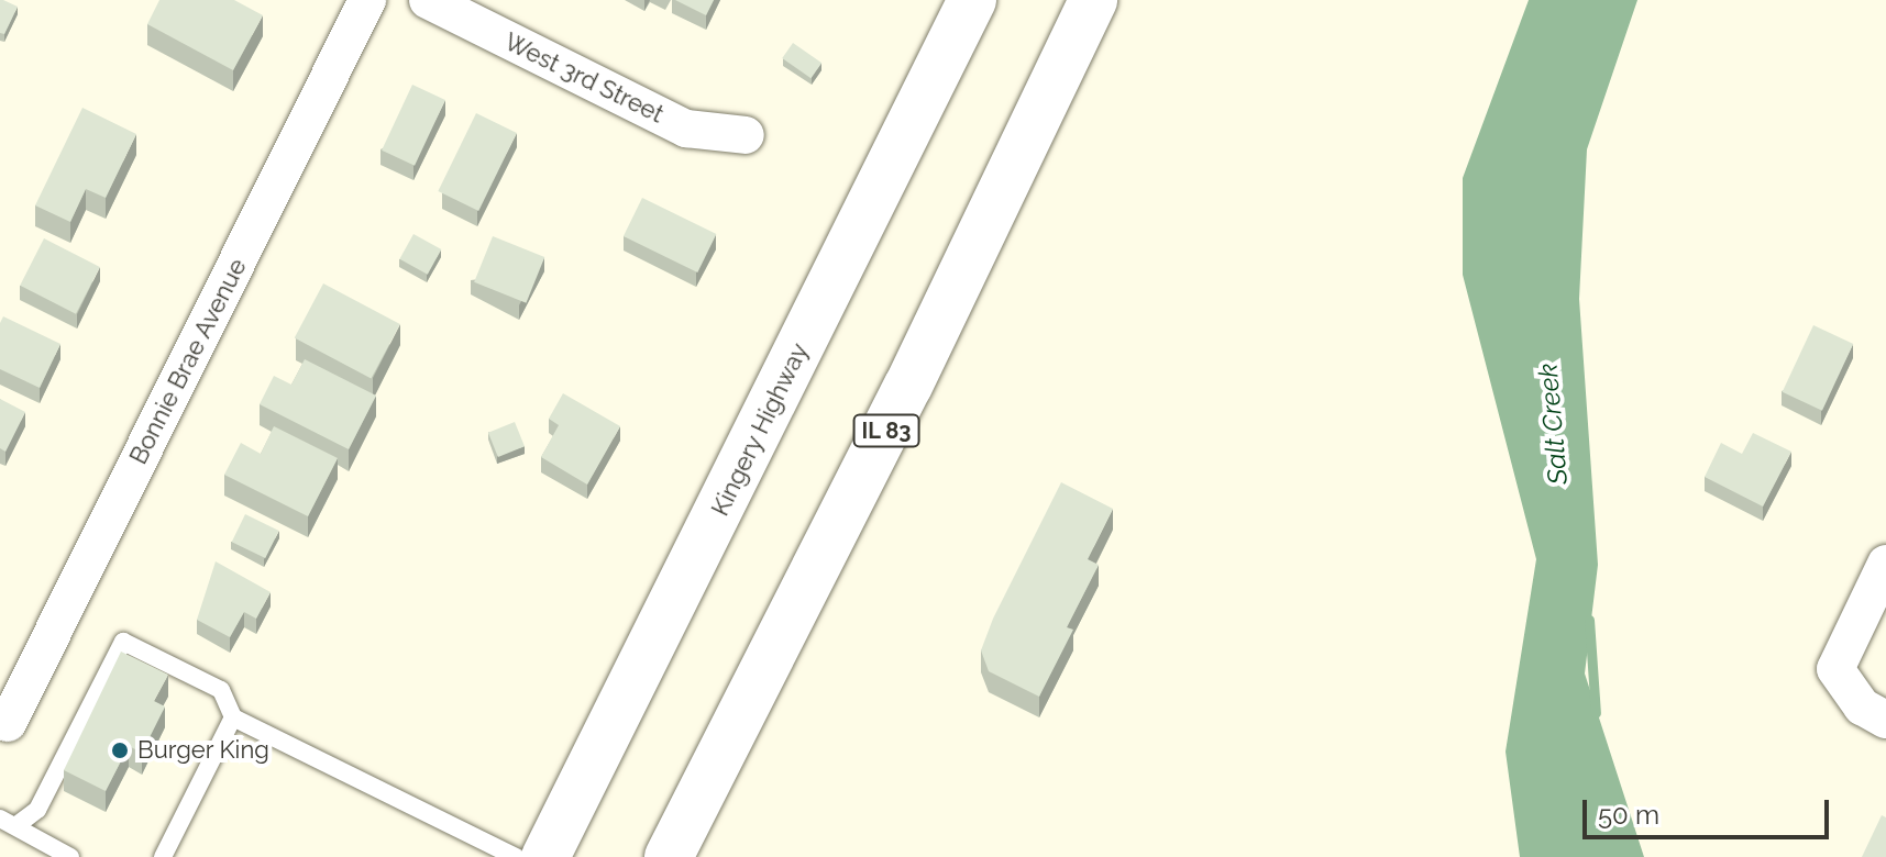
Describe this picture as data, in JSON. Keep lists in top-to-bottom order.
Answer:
{
  "streets": {
    "highway": ["Kingery Highway", "IL 83"],
    "street": ["West 3rd Street", "Bonnie Brae Avenue"]
  },
  "water": ["Salt Creek"],
  "places": ["Burger King"],
  "scale_bar": "50 m"
}
